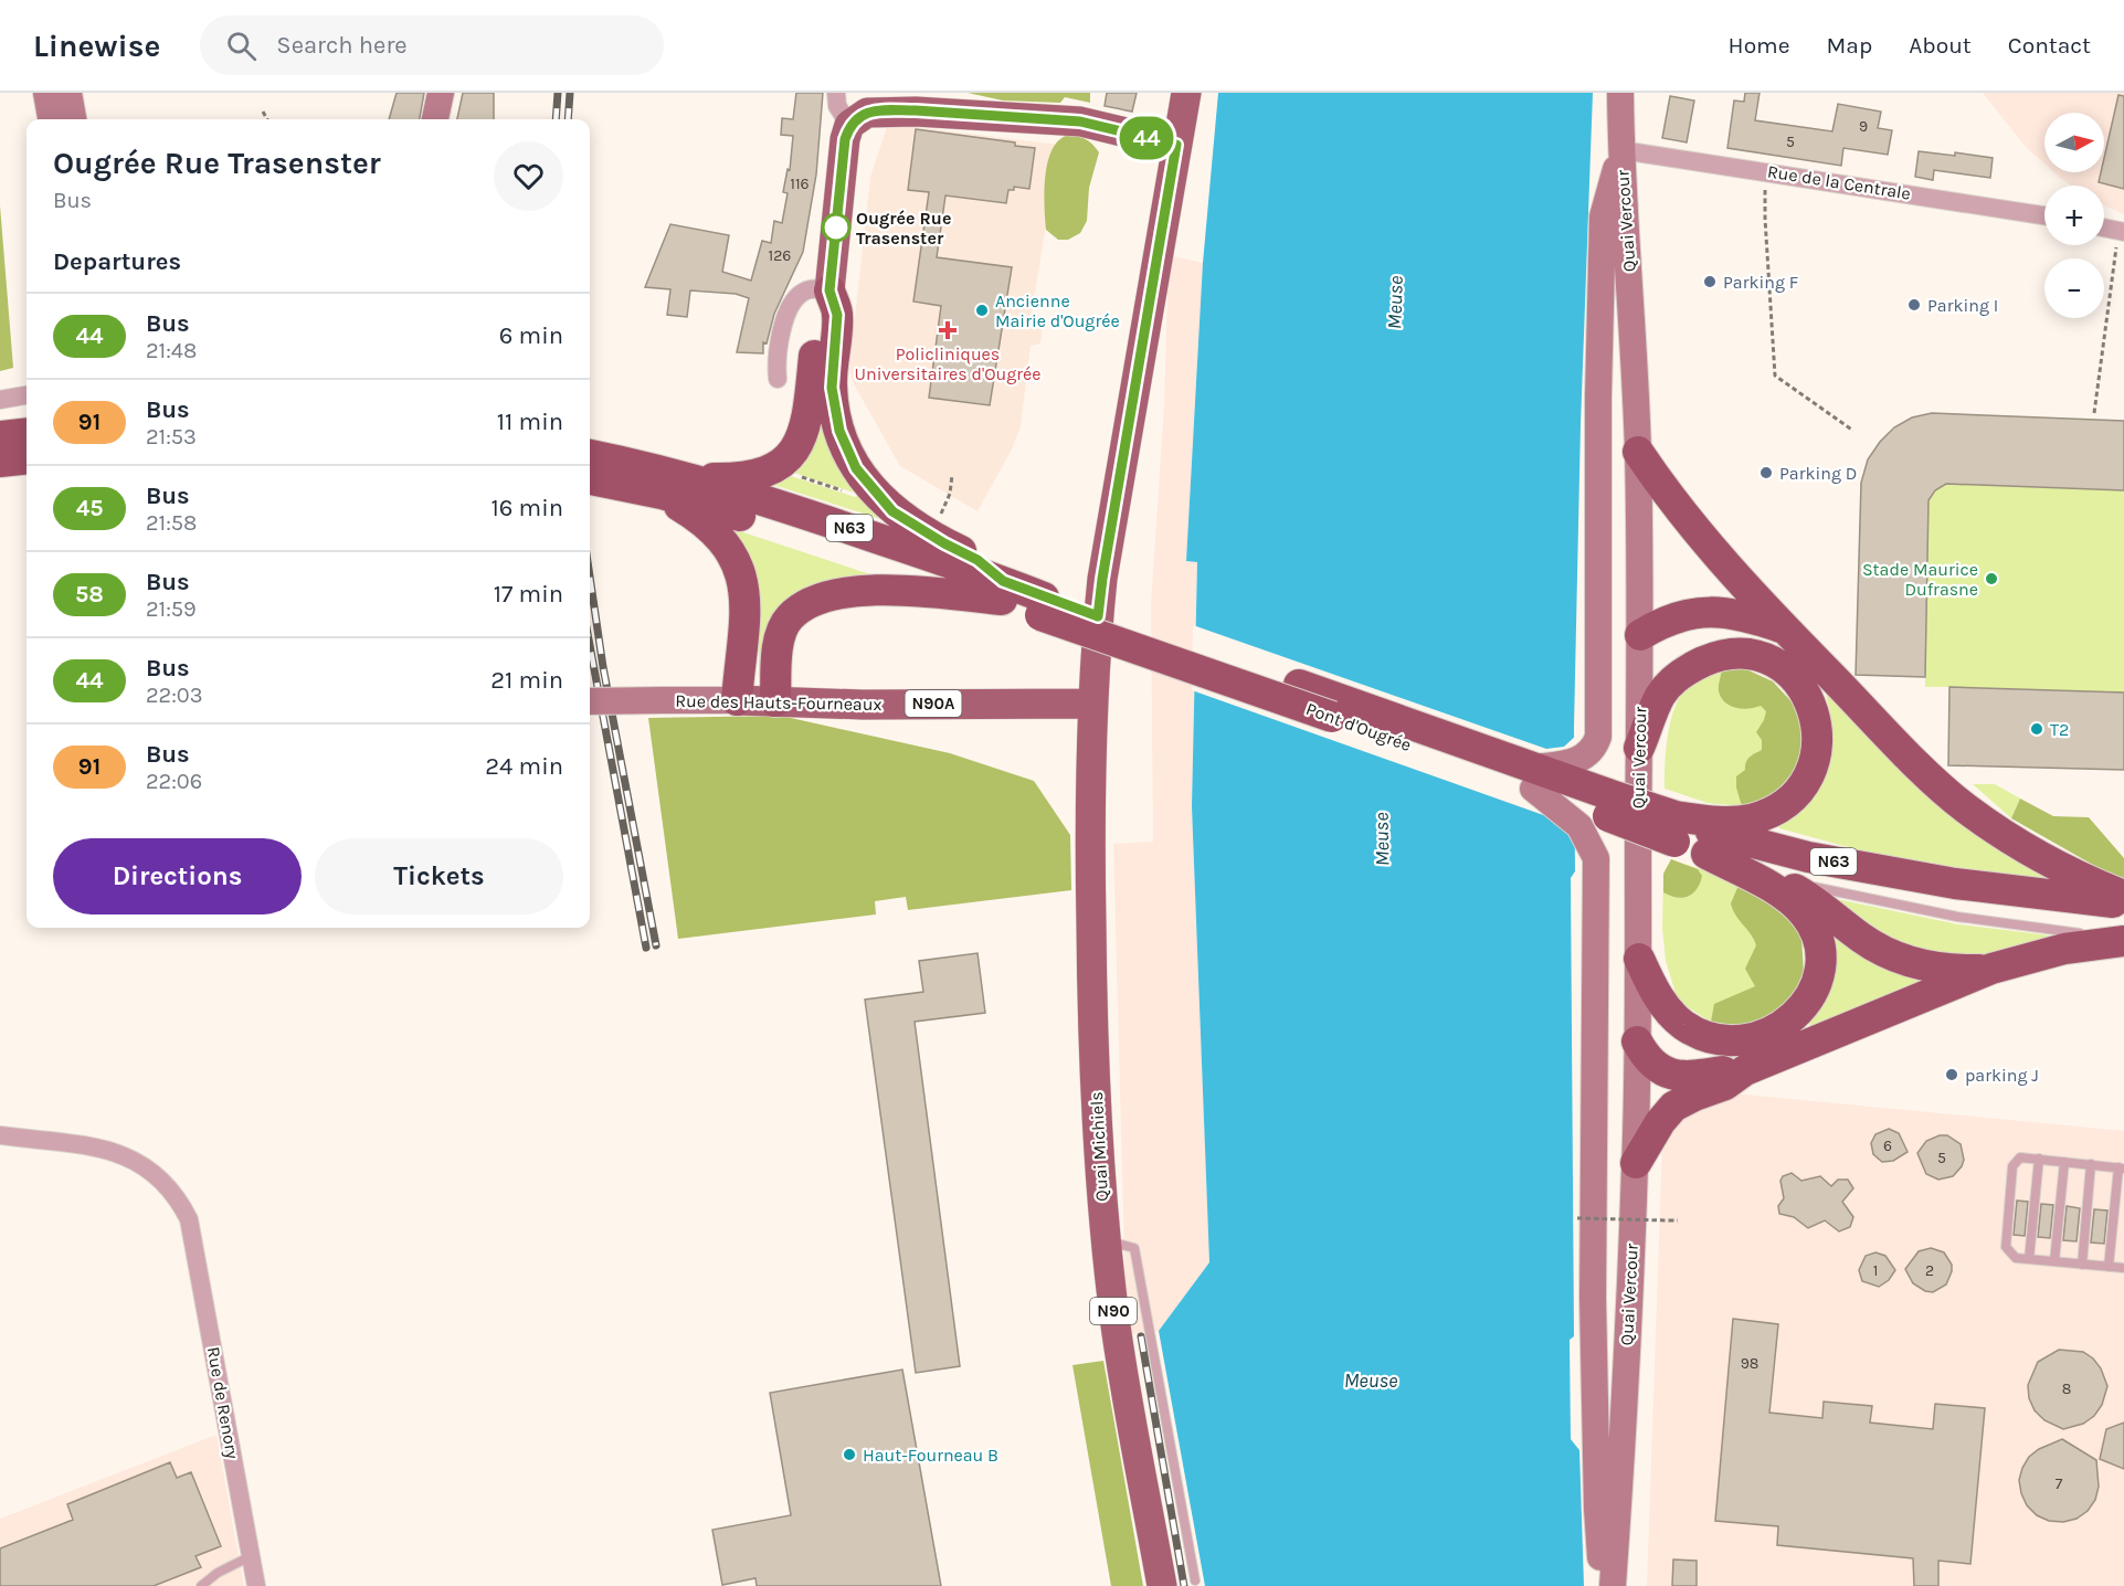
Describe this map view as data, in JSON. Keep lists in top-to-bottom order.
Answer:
{
  "streets": {
    "highway": ["N63", "Pont d'Ougrée"],
    "main road": [
      "Quai Vercour",
      "Rue des Hauts-Fourneaux",
      "N90A",
      "Quai Michiels",
      "N90"
    ],
    "street": ["Rue de la Centrale", "Rue de Renory"]
  },
  "crossings": [
    ["Rue de la Centrale", "Quai Vercour"],
    ["N63", "Pont d'Ougrée"],
    ["Rue des Hauts-Fourneaux", "Quai Michiels"],
    ["Rue des Hauts-Fourneaux", "N90"],
    ["Quai Michiels", "N90"]
  ],
  "water": ["Meuse"],
  "places": {
    "other": [
      "Ougrée Rue Trasenster",
      "Parking F",
      "Parking I",
      "Ancienne Mairie d'Ougrée",
      "Parking D",
      "Stade Maurice Dufrasne",
      "T2",
      "parking J",
      "Haut-Fourneau B"
    ],
    "health": ["Policliniques Universitaires d'Ougrée"]
  },
  "lines": ["bus line 44"],
  "house_numbers": [
    "9",
    "5",
    "116",
    "126",
    "6",
    "5",
    "1",
    "2",
    "98",
    "8",
    "7"
  ],
  "north": "right",
  "page": {
    "header": "Linewise",
    "search": "Search here",
    "nav": [
      "Home",
      "Map",
      "About",
      "Contact"
    ],
    "on_map": "44",
    "map_buttons": ["+", "−"],
    "heading": [
      ["Ougrée Rue Trasenster", "Bus"],
      "Departures"
    ],
    "list": [
      {
        "mark": "44",
        "name": "Bus",
        "note": "21:48",
        "value": "6 min"
      },
      {
        "mark": "91",
        "name": "Bus",
        "note": "21:53",
        "value": "11 min"
      },
      {
        "mark": "45",
        "name": "Bus",
        "note": "21:58",
        "value": "16 min"
      },
      {
        "mark": "58",
        "name": "Bus",
        "note": "21:59",
        "value": "17 min"
      },
      {
        "mark": "44",
        "name": "Bus",
        "note": "22:03",
        "value": "21 min"
      },
      {
        "mark": "91",
        "name": "Bus",
        "note": "22:06",
        "value": "24 min"
      }
    ],
    "buttons": ["Directions", "Tickets"]
  }
}
